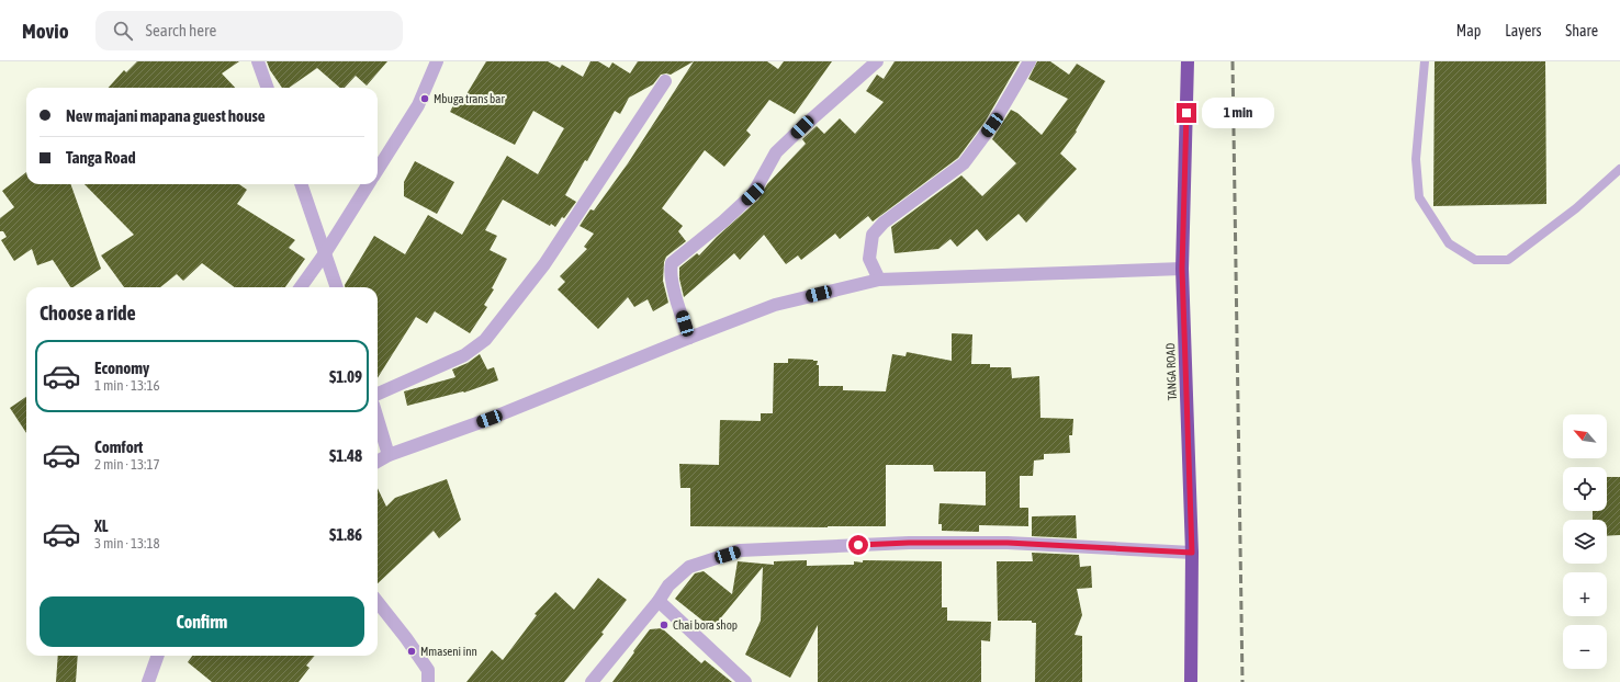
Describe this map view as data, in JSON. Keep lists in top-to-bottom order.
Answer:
{
  "streets": {
    "highway": ["TANGA ROAD"]
  },
  "places": ["Mbuga trans bar", "Chai bora shop", "Mmaseni inn"],
  "north": "top left",
  "page": {
    "header": "Movio",
    "search": "Search here",
    "nav": ["Map", "Layers", "Share"],
    "banner": ["New majani mapana guest house", "Tanga Road"],
    "bubble": "1 min",
    "heading": "Choose a ride",
    "list": [
      {
        "name": "Economy",
        "note": "1 min · 13:16",
        "value": "$1.09"
      },
      {
        "name": "Comfort",
        "note": "2 min · 13:17",
        "value": "$1.48"
      },
      {
        "name": "XL",
        "note": "3 min · 13:18",
        "value": "$1.86"
      }
    ],
    "map_buttons": ["+", "−"],
    "buttons": "Confirm"
  }
}
